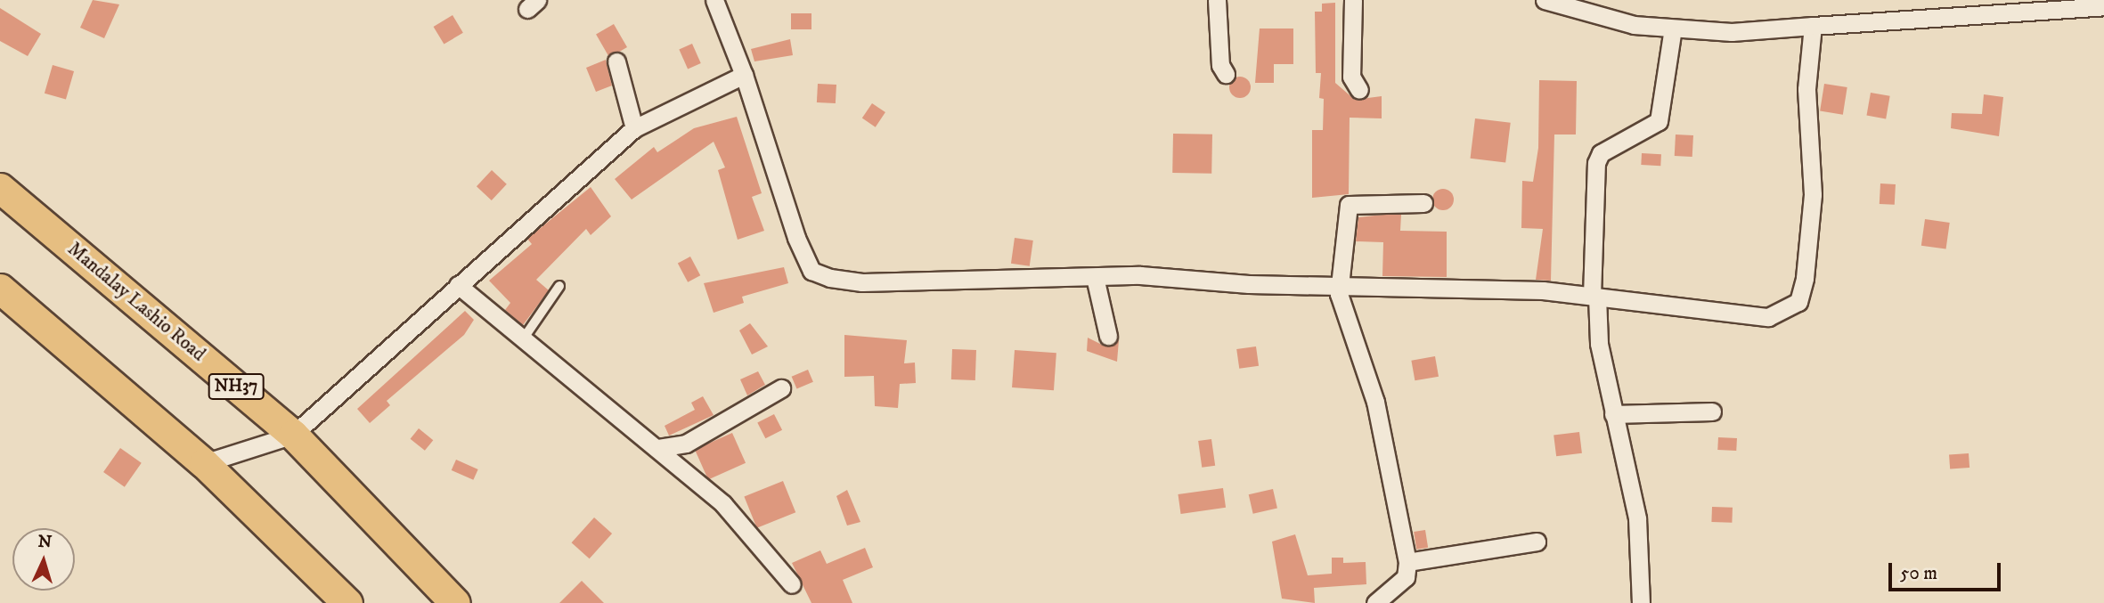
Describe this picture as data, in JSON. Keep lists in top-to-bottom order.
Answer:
{
  "streets": {
    "highway": ["Mandalay Lashio Road", "NH37"]
  },
  "scale_bar": "50 m",
  "north": "top"
}
